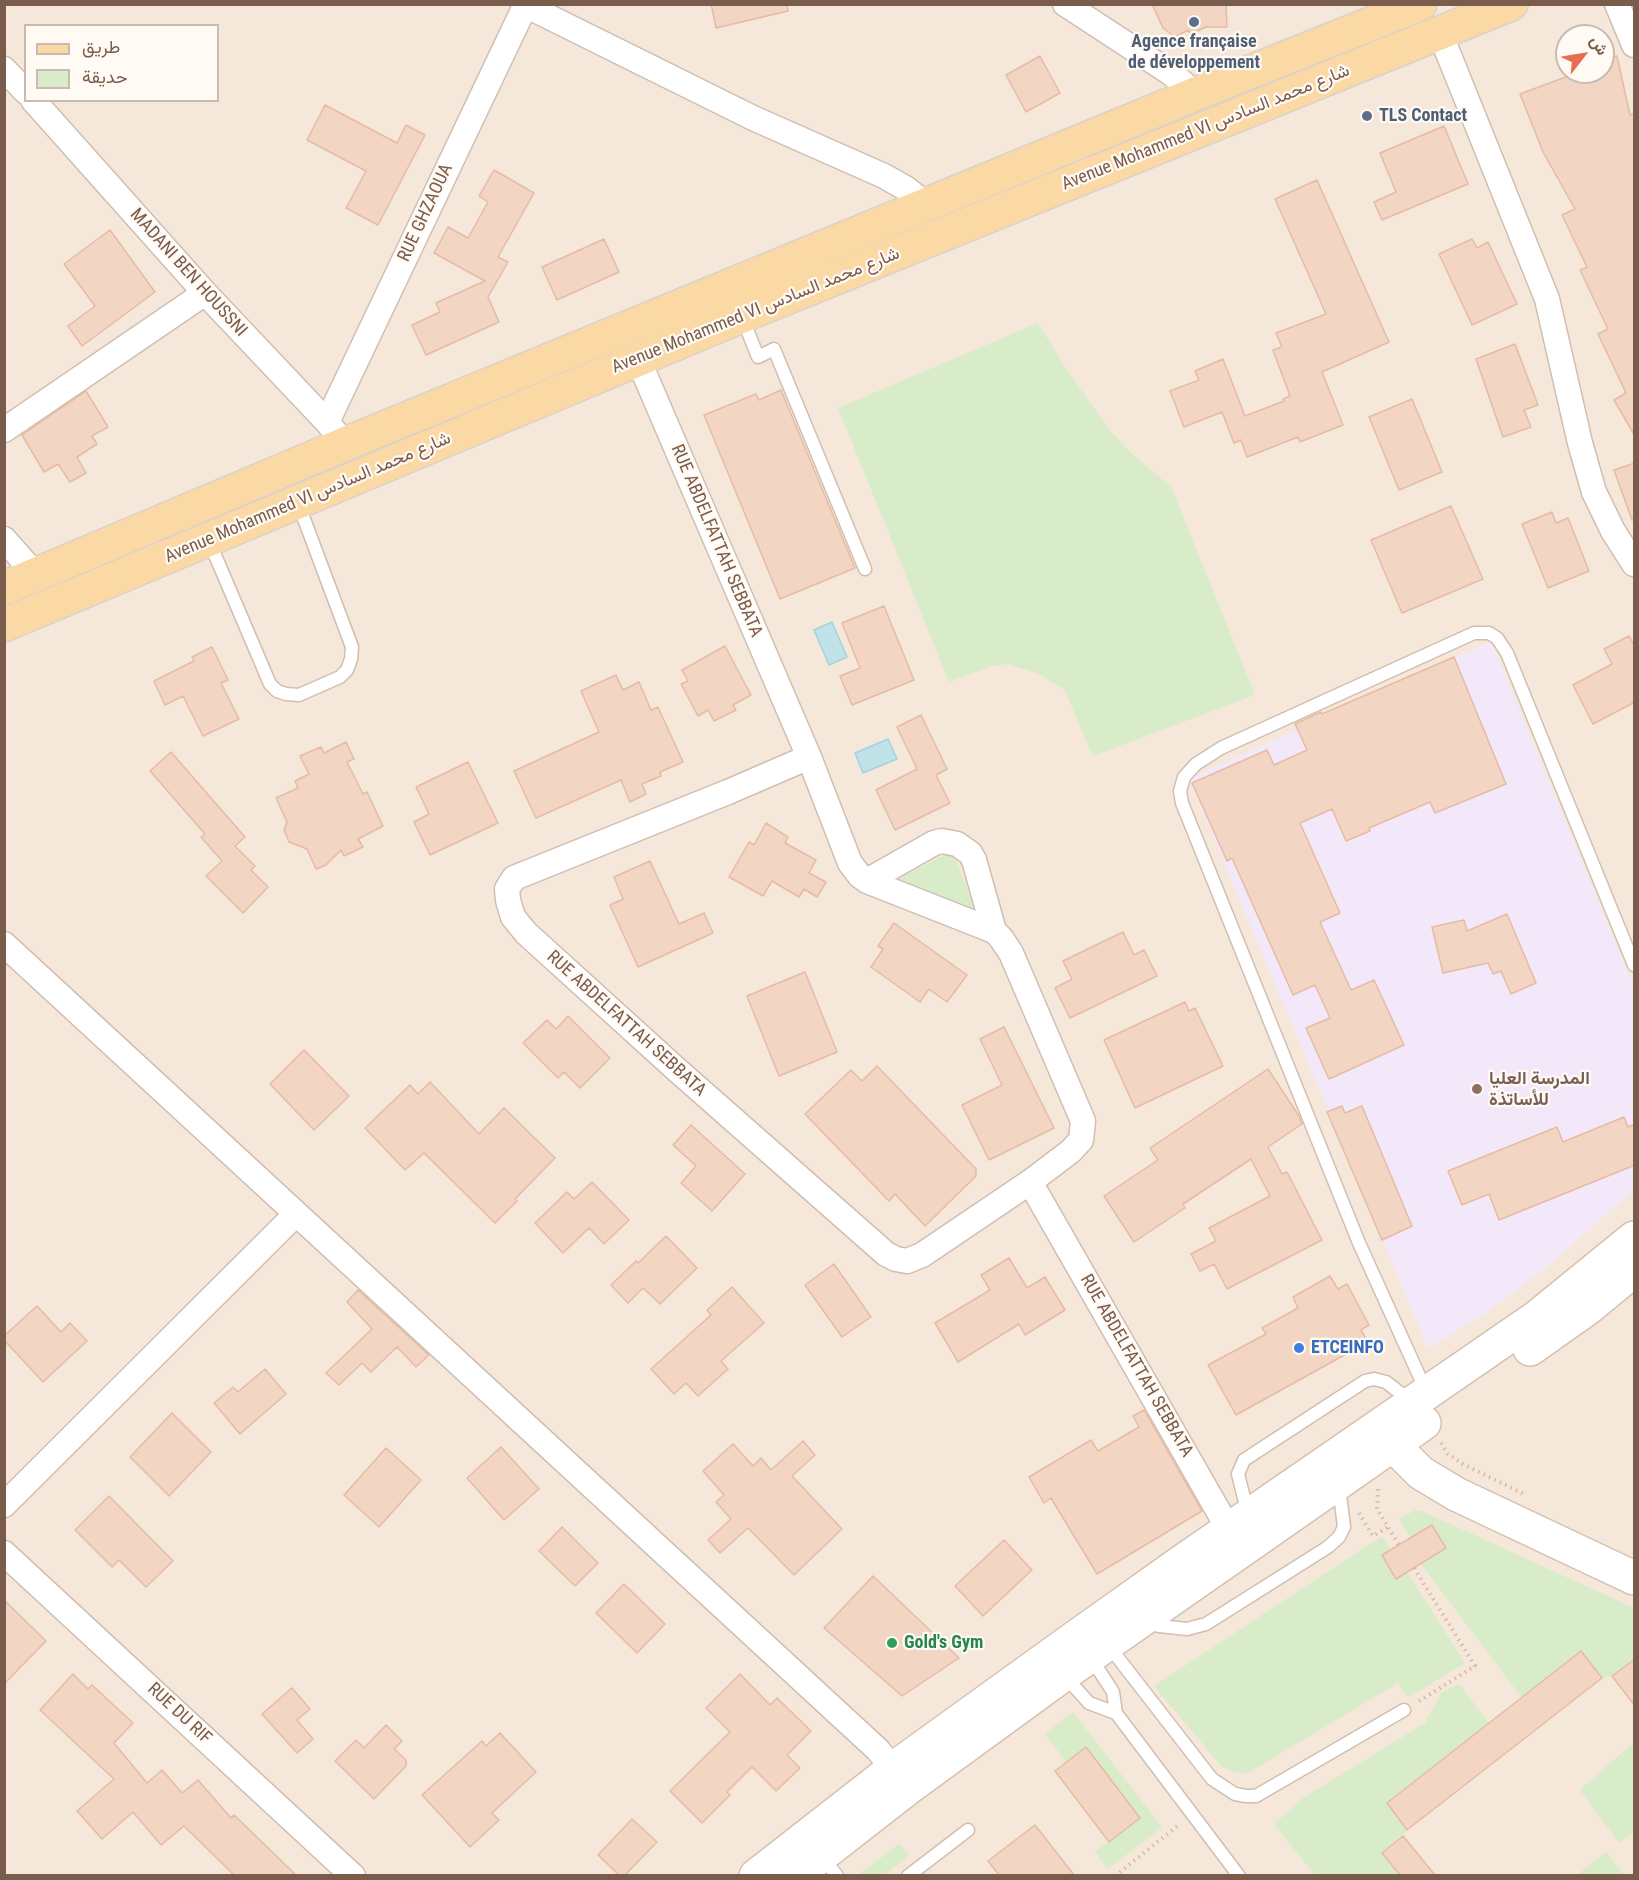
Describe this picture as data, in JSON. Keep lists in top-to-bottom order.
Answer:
{
  "streets": {
    "main road": ["Avenue Mohammed VI شارع محمد السادس"],
    "street": [
      "RUE GHZAOUA",
      "MADANI BEN HOUSSNI",
      "RUE ABDELFATTAH SEBBATA",
      "RUE DU RIF"
    ]
  },
  "crossings": [
    ["Avenue Mohammed VI شارع محمد السادس", "RUE GHZAOUA"],
    ["Avenue Mohammed VI شارع محمد السادس", "MADANI BEN HOUSSNI"],
    ["Avenue Mohammed VI شارع محمد السادس", "RUE ABDELFATTAH SEBBATA"],
    ["RUE GHZAOUA", "MADANI BEN HOUSSNI"]
  ],
  "places": [
    "Agence française de développement",
    "TLS Contact",
    "المدرسة العليا للأساتذة",
    "ETCEINFO",
    "Gold's Gym"
  ],
  "legend": ["طريق", "حديقة"],
  "north": "top right"
}
